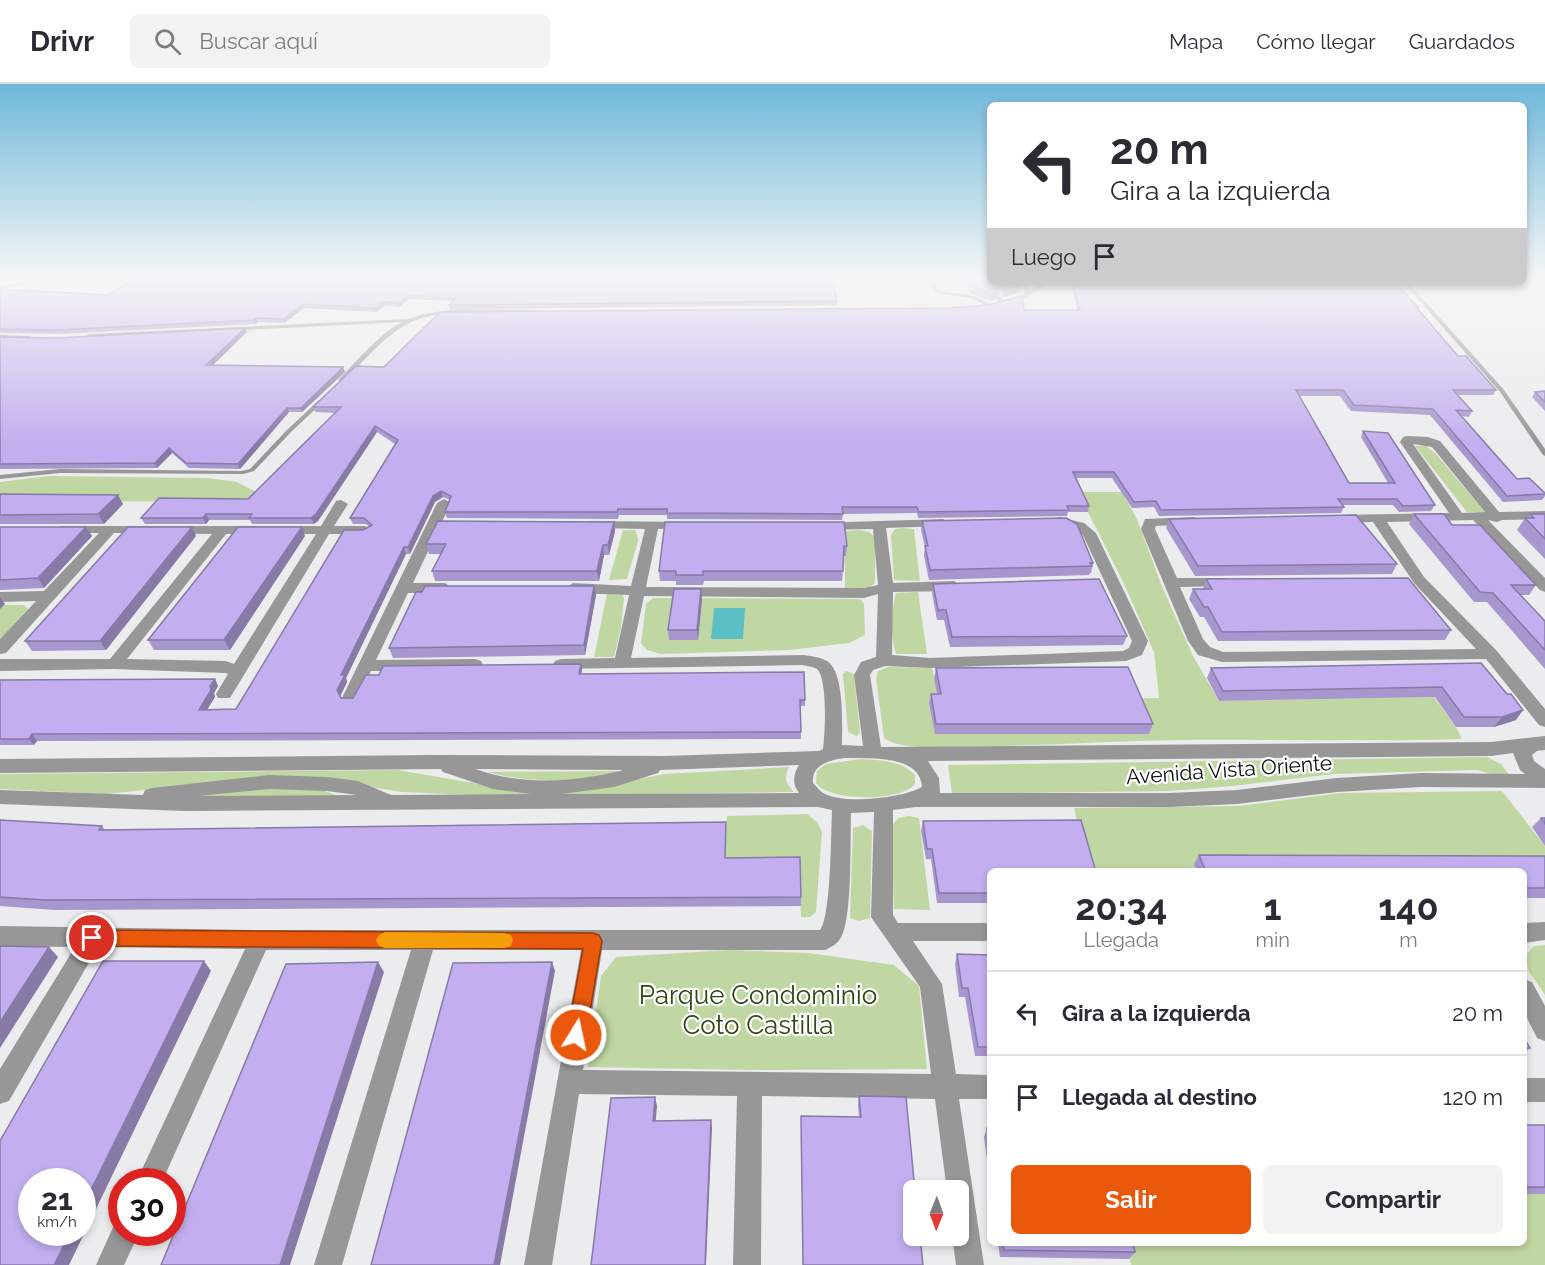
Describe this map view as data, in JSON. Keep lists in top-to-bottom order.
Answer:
{
  "streets": {
    "street": ["Avenida Vista Oriente"]
  },
  "parks": ["Parque Condominio Coto Castilla"],
  "north": "bottom",
  "page": {
    "header": "Drivr",
    "search": "Buscar aquí",
    "nav": ["Mapa", "Cómo llegar", "Guardados"],
    "turn": ["20 m", "Gira a la izquierda"],
    "then": "Luego",
    "eta": [
      "20:34",
      "Llegada",
      "1",
      "min",
      "140",
      "m"
    ],
    "list": [
      {
        "name": "Gira a la izquierda",
        "value": "20 m"
      },
      {
        "name": "Llegada al destino",
        "value": "120 m"
      }
    ],
    "buttons": ["Salir", "Compartir"],
    "speed": "21 km/h",
    "limit": "30"
  }
}
